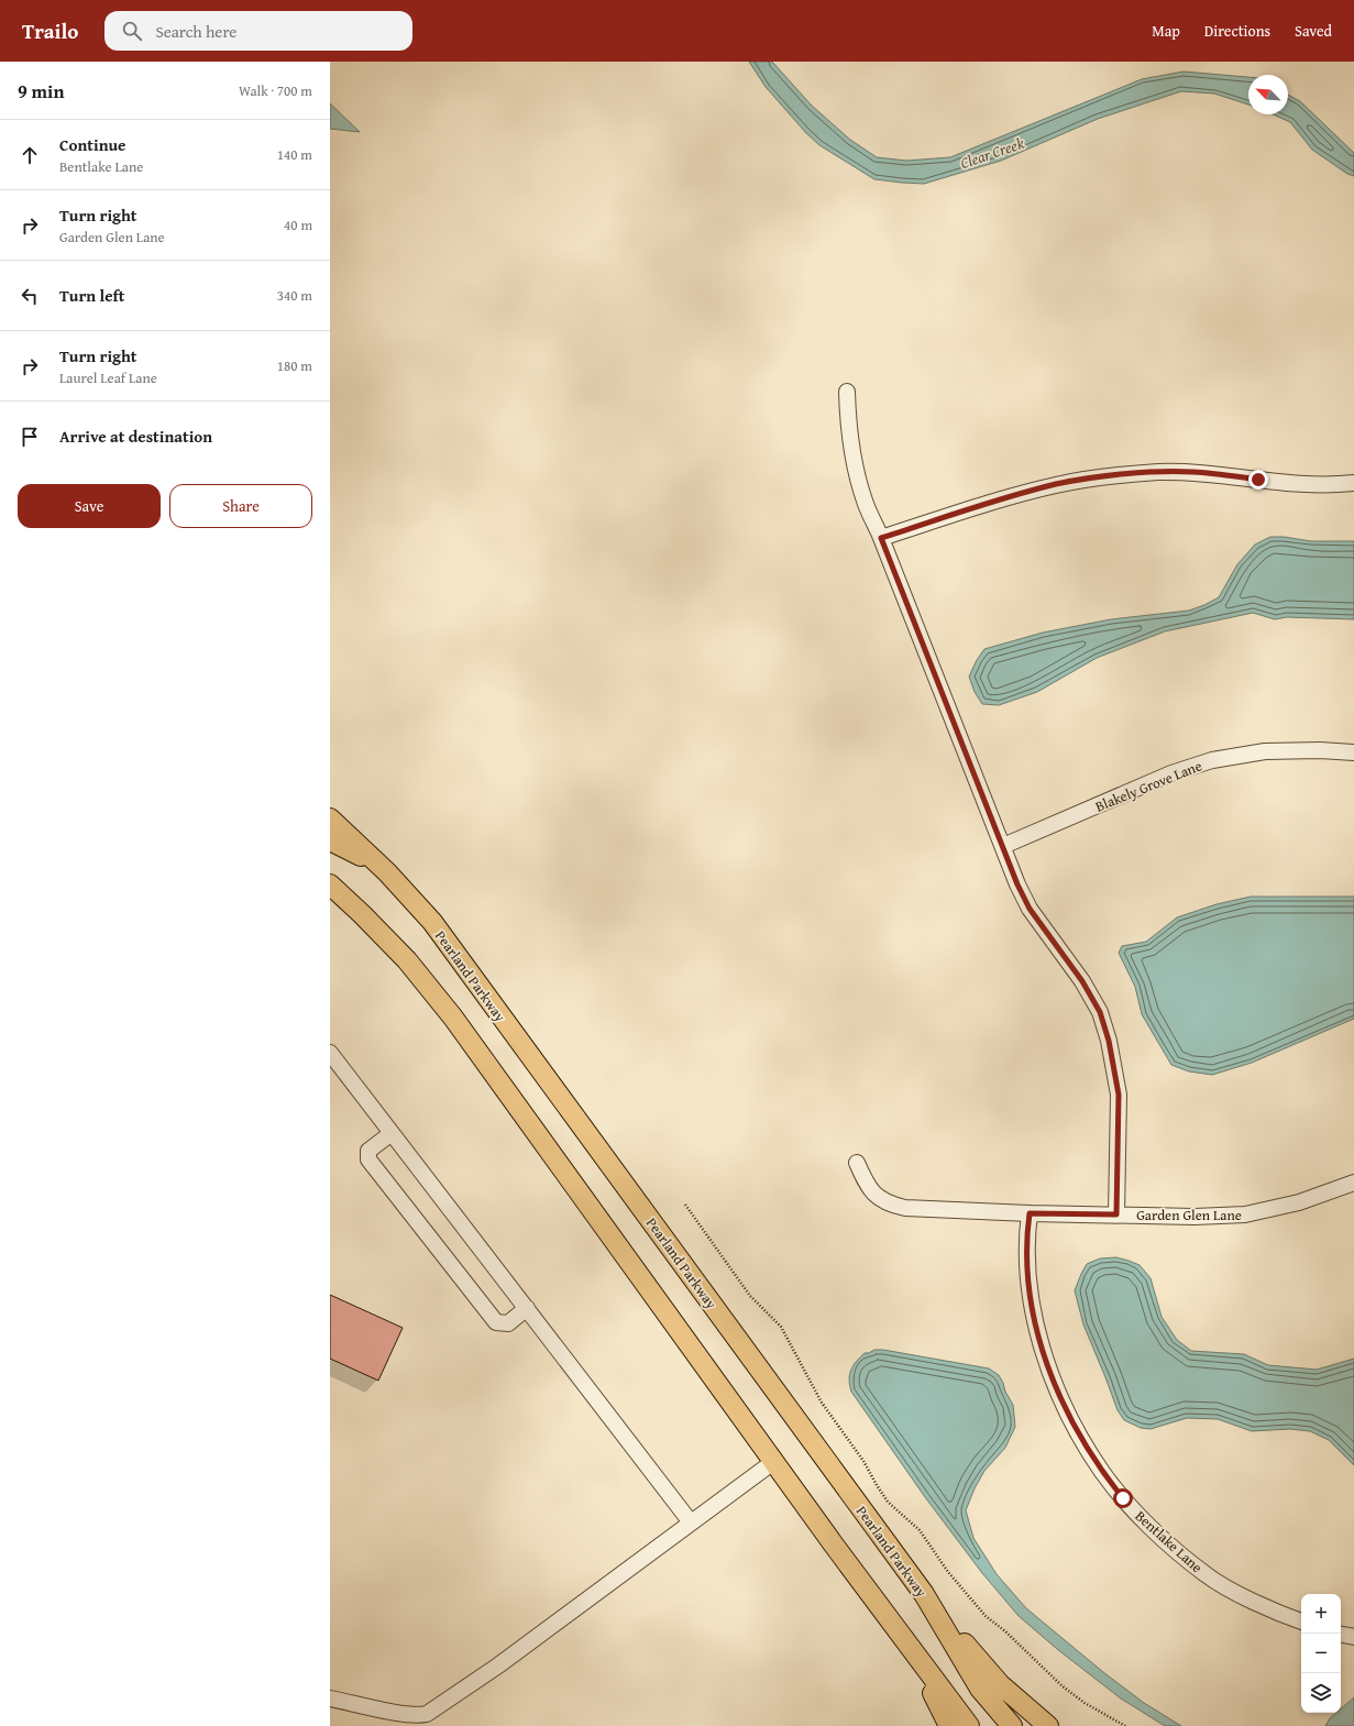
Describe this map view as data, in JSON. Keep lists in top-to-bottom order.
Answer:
{
  "streets": {
    "main road": ["Pearland Parkway"],
    "street": ["Blakely Grove Lane", "Garden Glen Lane", "Bentlake Lane"]
  },
  "crossings": [
    ["Garden Glen Lane", "Bentlake Lane"]
  ],
  "water": ["Clear Creek"],
  "north": "top left",
  "page": {
    "header": "Trailo",
    "search": "Search here",
    "nav": ["Map", "Directions", "Saved"],
    "heading": ["9 min", "Walk · 700 m"],
    "list": [
      ["Continue", "Bentlake Lane", "140 m"],
      ["Turn right", "Garden Glen Lane", "40 m"],
      ["Turn left", "340 m"],
      ["Turn right", "Laurel Leaf Lane", "180 m"],
      "Arrive at destination"
    ],
    "buttons": ["Save", "Share"],
    "map_buttons": ["+", "−"]
  }
}
